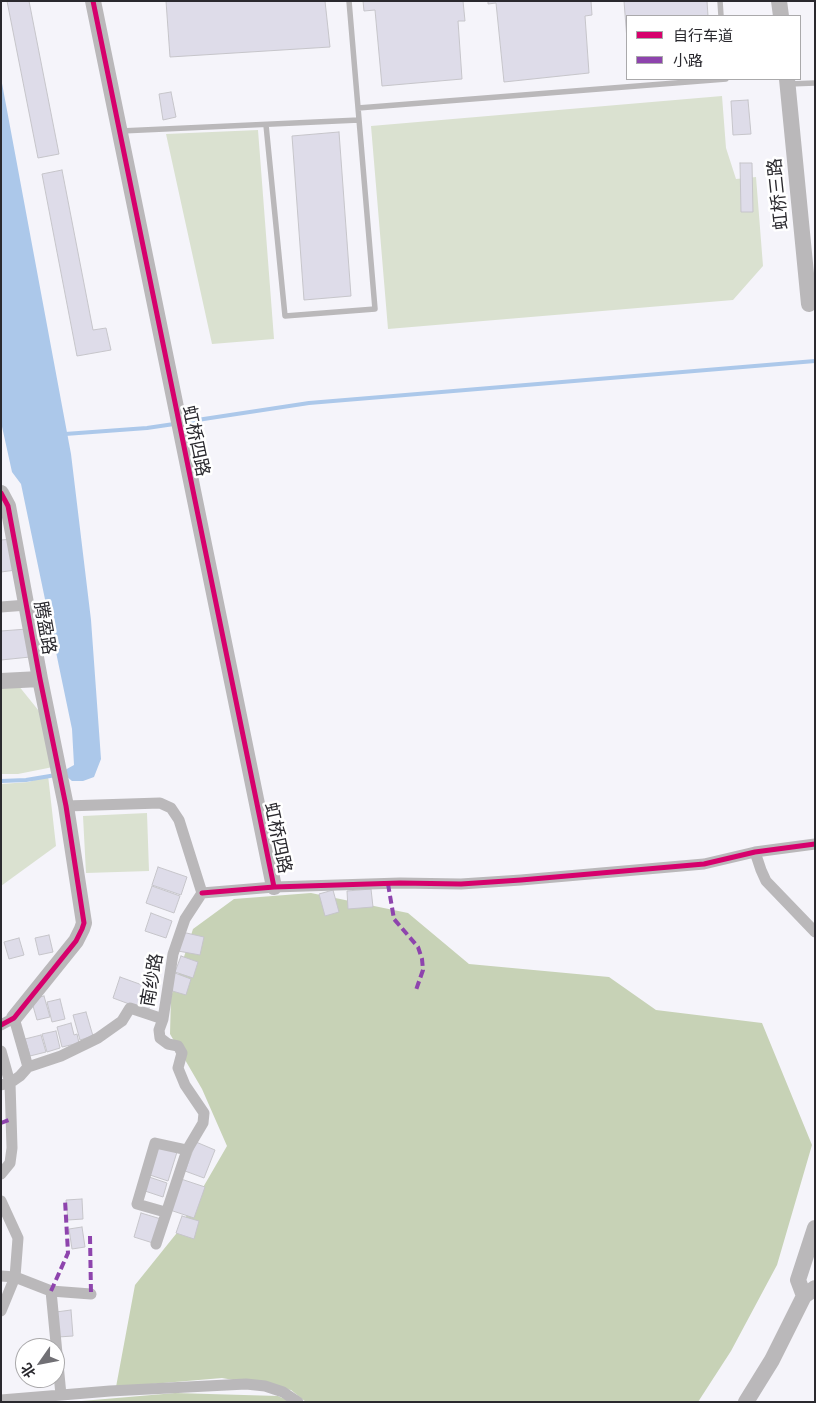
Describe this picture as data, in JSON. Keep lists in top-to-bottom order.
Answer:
{
  "streets": {
    "street": [
      "虹桥三路",
      "虹桥四路",
      "腾盈路",
      "南纱路"
    ]
  },
  "legend": ["自行车道", "小路"],
  "north": "bottom left"
}
